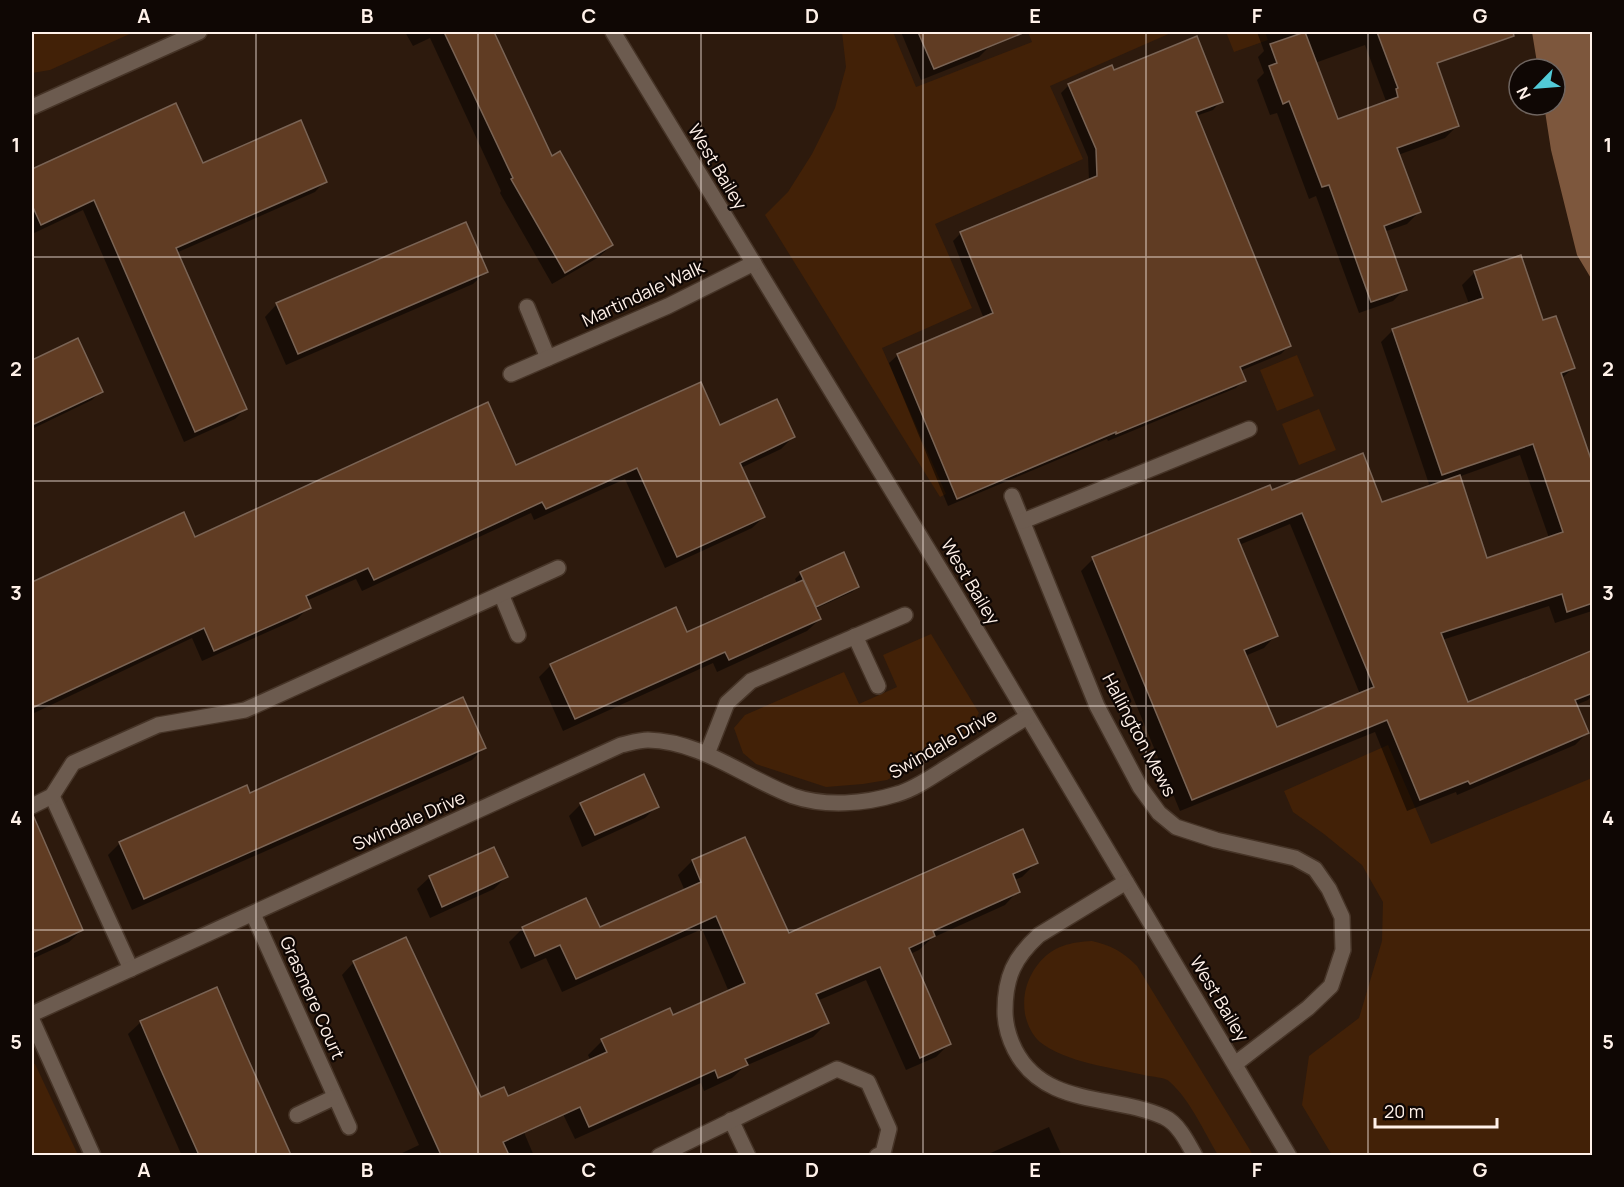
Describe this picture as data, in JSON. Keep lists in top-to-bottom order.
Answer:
{
  "streets": {
    "street": [
      "West Bailey",
      "Martindale Walk",
      "Hallington Mews",
      "Swindale Drive",
      "Grasmere Court"
    ]
  },
  "crossings": [
    ["West Bailey", "Martindale Walk"],
    ["West Bailey", "Hallington Mews"],
    ["West Bailey", "Swindale Drive"],
    ["Swindale Drive", "Grasmere Court"]
  ],
  "scale_bar": "20 m",
  "north": "bottom left",
  "grid": {
    "columns": [
      "A",
      "B",
      "C",
      "D",
      "E",
      "F",
      "G"
    ],
    "rows": [
      "1",
      "2",
      "3",
      "4",
      "5"
    ]
  }
}
